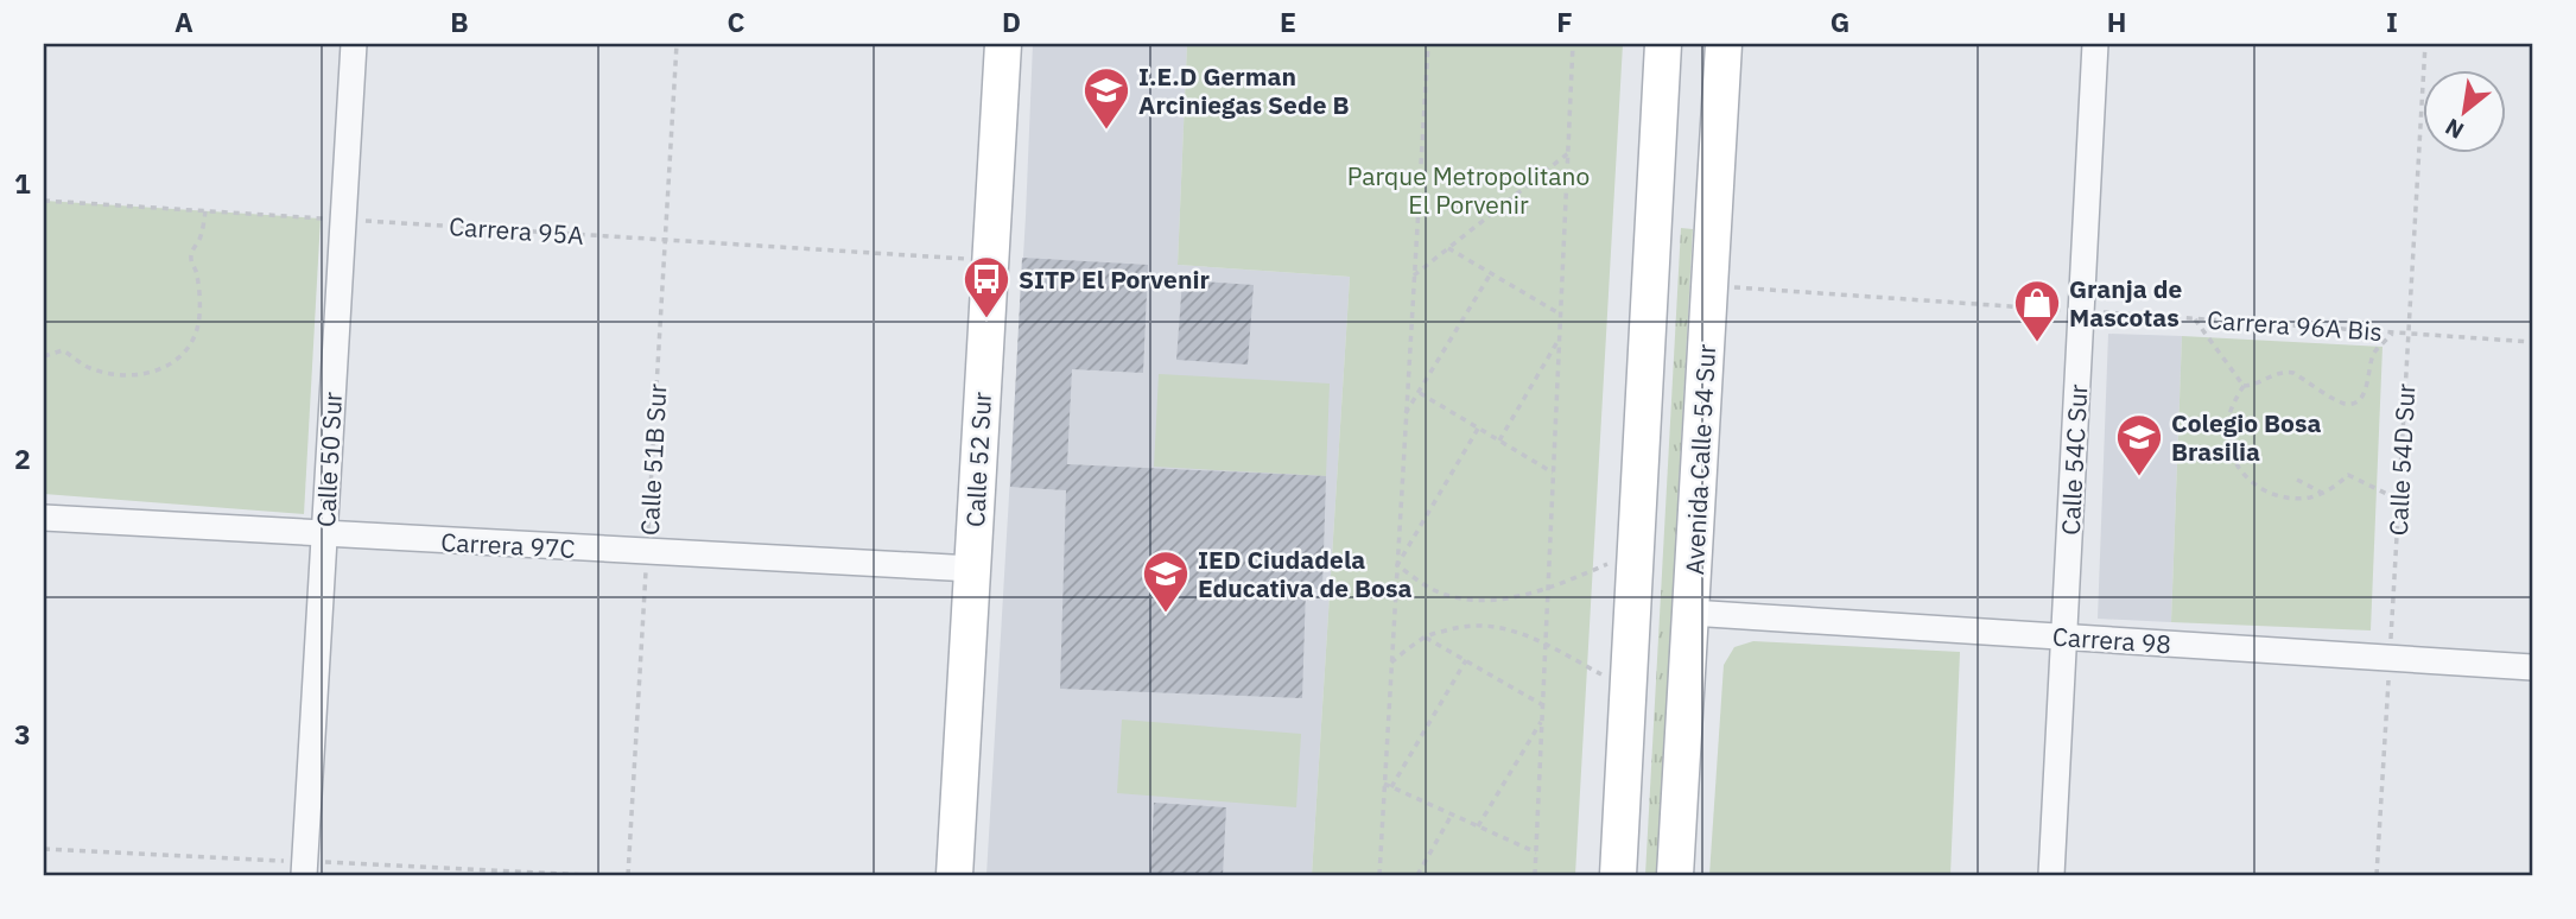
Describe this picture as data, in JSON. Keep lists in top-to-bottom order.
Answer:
{
  "streets": {
    "street": [
      "Calle 50 Sur",
      "Calle 52 Sur",
      "Avenida Calle 54 Sur",
      "Calle 54C Sur",
      "Carrera 97C",
      "Carrera 98"
    ],
    "path": [
      "Carrera 95A",
      "Carrera 96A Bis",
      "Calle 51B Sur",
      "Calle 54D Sur"
    ]
  },
  "crossings": [
    ["Carrera 95A", "Calle 50 Sur"],
    ["Carrera 95A", "Calle 51B Sur"],
    ["Carrera 95A", "Calle 52 Sur"],
    ["Carrera 96A Bis", "Avenida Calle 54 Sur"],
    ["Carrera 96A Bis", "Calle 54C Sur"],
    ["Carrera 96A Bis", "Calle 54D Sur"],
    ["Calle 50 Sur", "Carrera 97C"],
    ["Calle 51B Sur", "Carrera 97C"],
    ["Calle 52 Sur", "Carrera 97C"],
    ["Avenida Calle 54 Sur", "Carrera 98"],
    ["Calle 54C Sur", "Carrera 98"],
    ["Calle 54D Sur", "Carrera 98"]
  ],
  "parks": ["Parque Metropolitano El Porvenir"],
  "places": {
    "school or university": ["I.E.D German Arciniegas Sede B", "Colegio Bosa Brasilia", "IED Ciudadela Educativa de Bosa"],
    "bus stop": ["SITP El Porvenir"],
    "shop": ["Granja de Mascotas"]
  },
  "north": "bottom left",
  "grid": {
    "columns": [
      "A",
      "B",
      "C",
      "D",
      "E",
      "F",
      "G",
      "H",
      "I"
    ],
    "rows": ["1", "2", "3"]
  }
}
